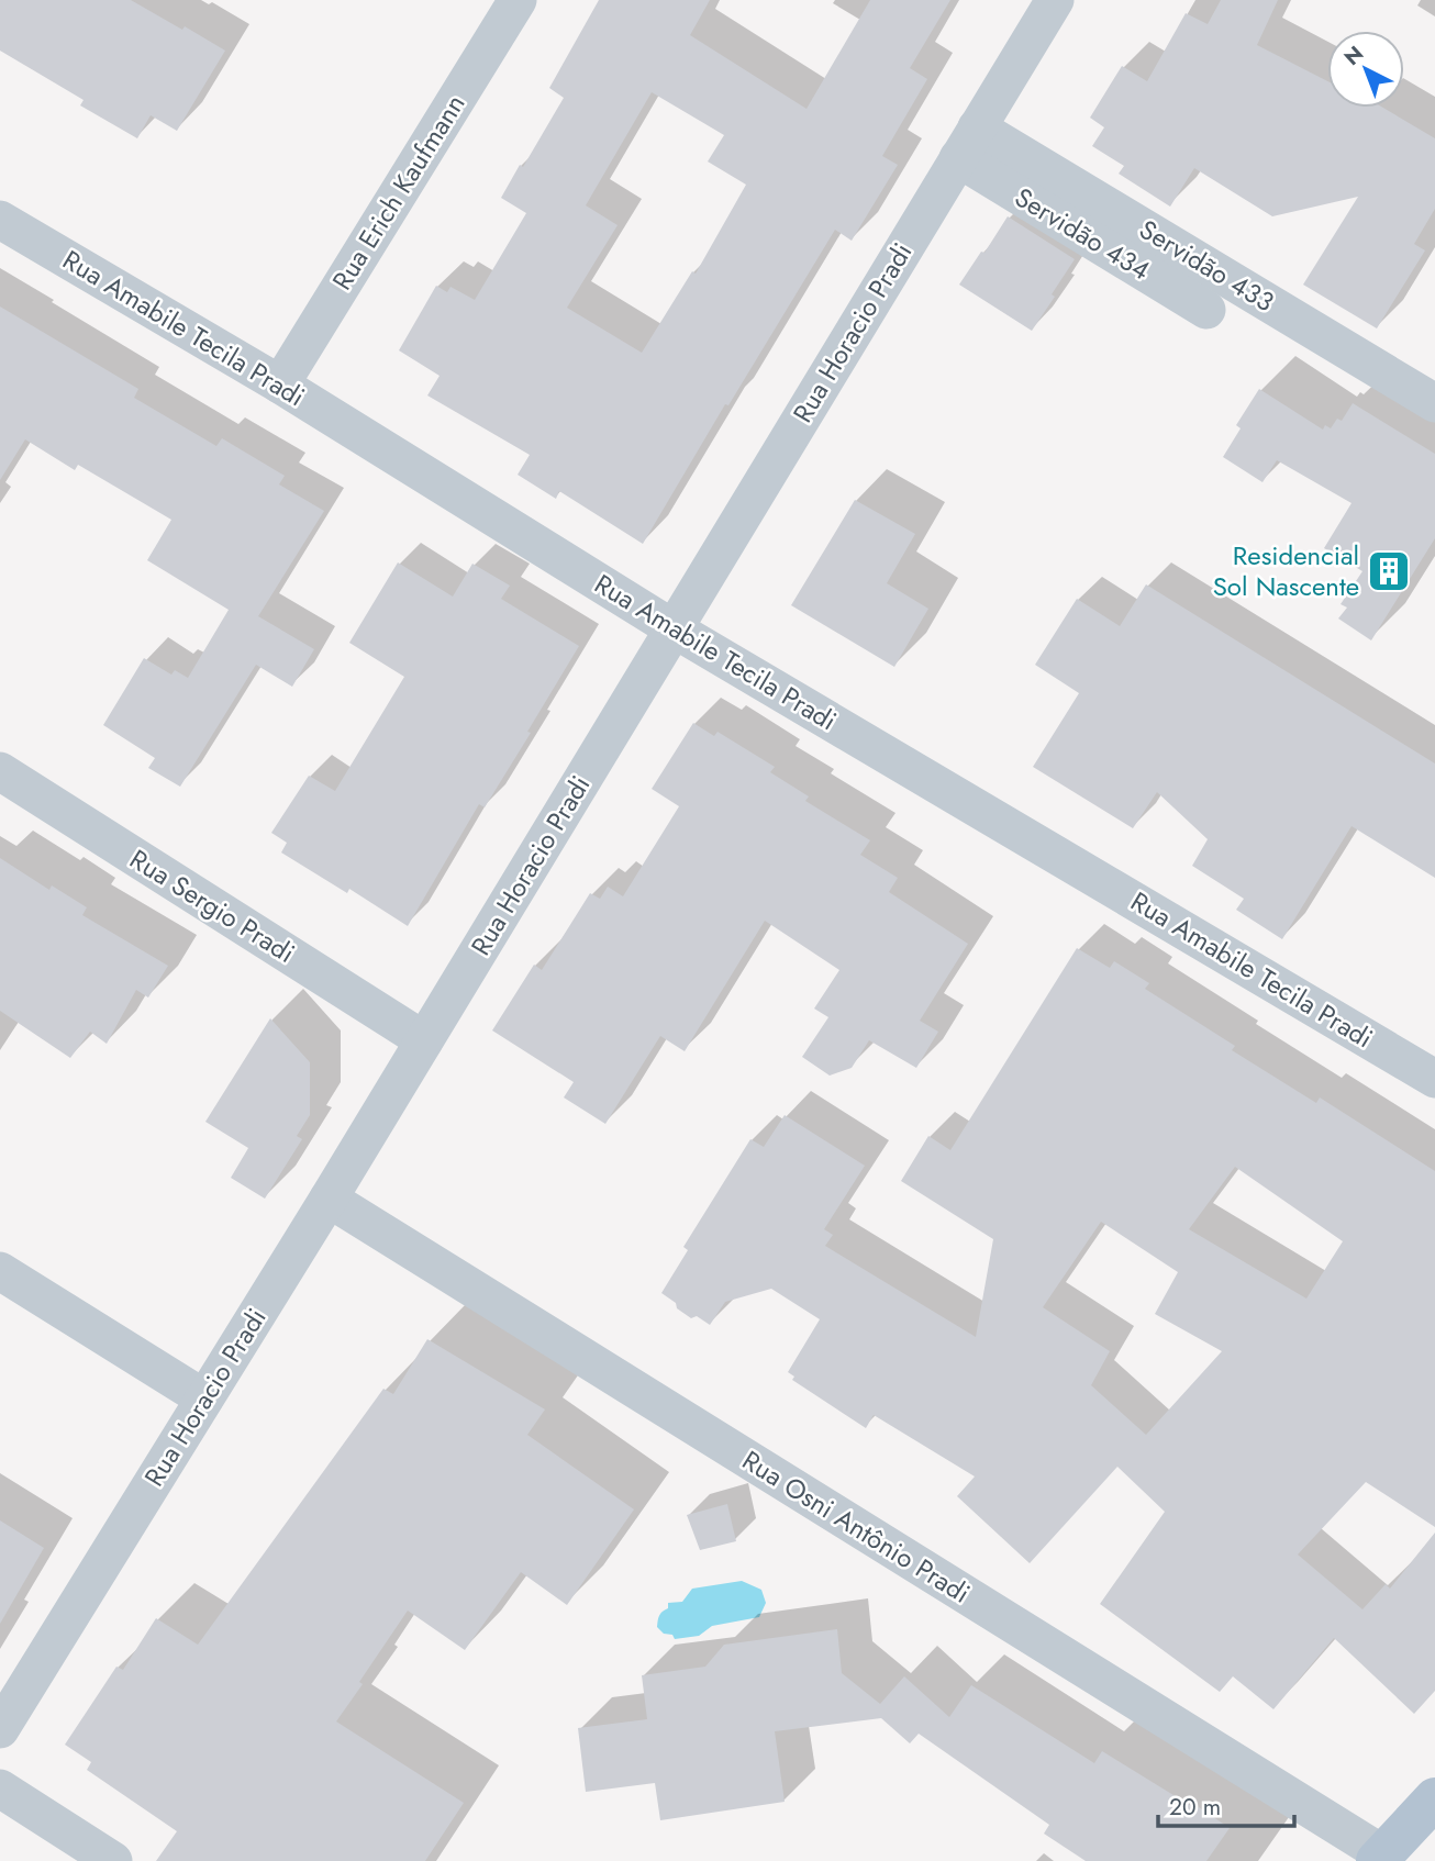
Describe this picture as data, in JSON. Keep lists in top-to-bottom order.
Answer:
{
  "streets": {
    "street": [
      "Rua Erich Kaufmann",
      "Servidão 434",
      "Servidão 433",
      "Rua Amabile Tecila Pradi",
      "Rua Horacio Pradi",
      "Rua Sergio Pradi",
      "Rua Osni Antônio Pradi"
    ]
  },
  "crossings": [
    ["Rua Erich Kaufmann", "Rua Amabile Tecila Pradi"],
    ["Servidão 434", "Servidão 433"],
    ["Servidão 434", "Rua Horacio Pradi"],
    ["Servidão 433", "Rua Horacio Pradi"],
    ["Rua Amabile Tecila Pradi", "Rua Horacio Pradi"],
    ["Rua Horacio Pradi", "Rua Sergio Pradi"],
    ["Rua Horacio Pradi", "Rua Osni Antônio Pradi"]
  ],
  "places": {
    "building": ["Residencial Sol Nascente"]
  },
  "scale_bar": "20 m",
  "north": "top left"
}
